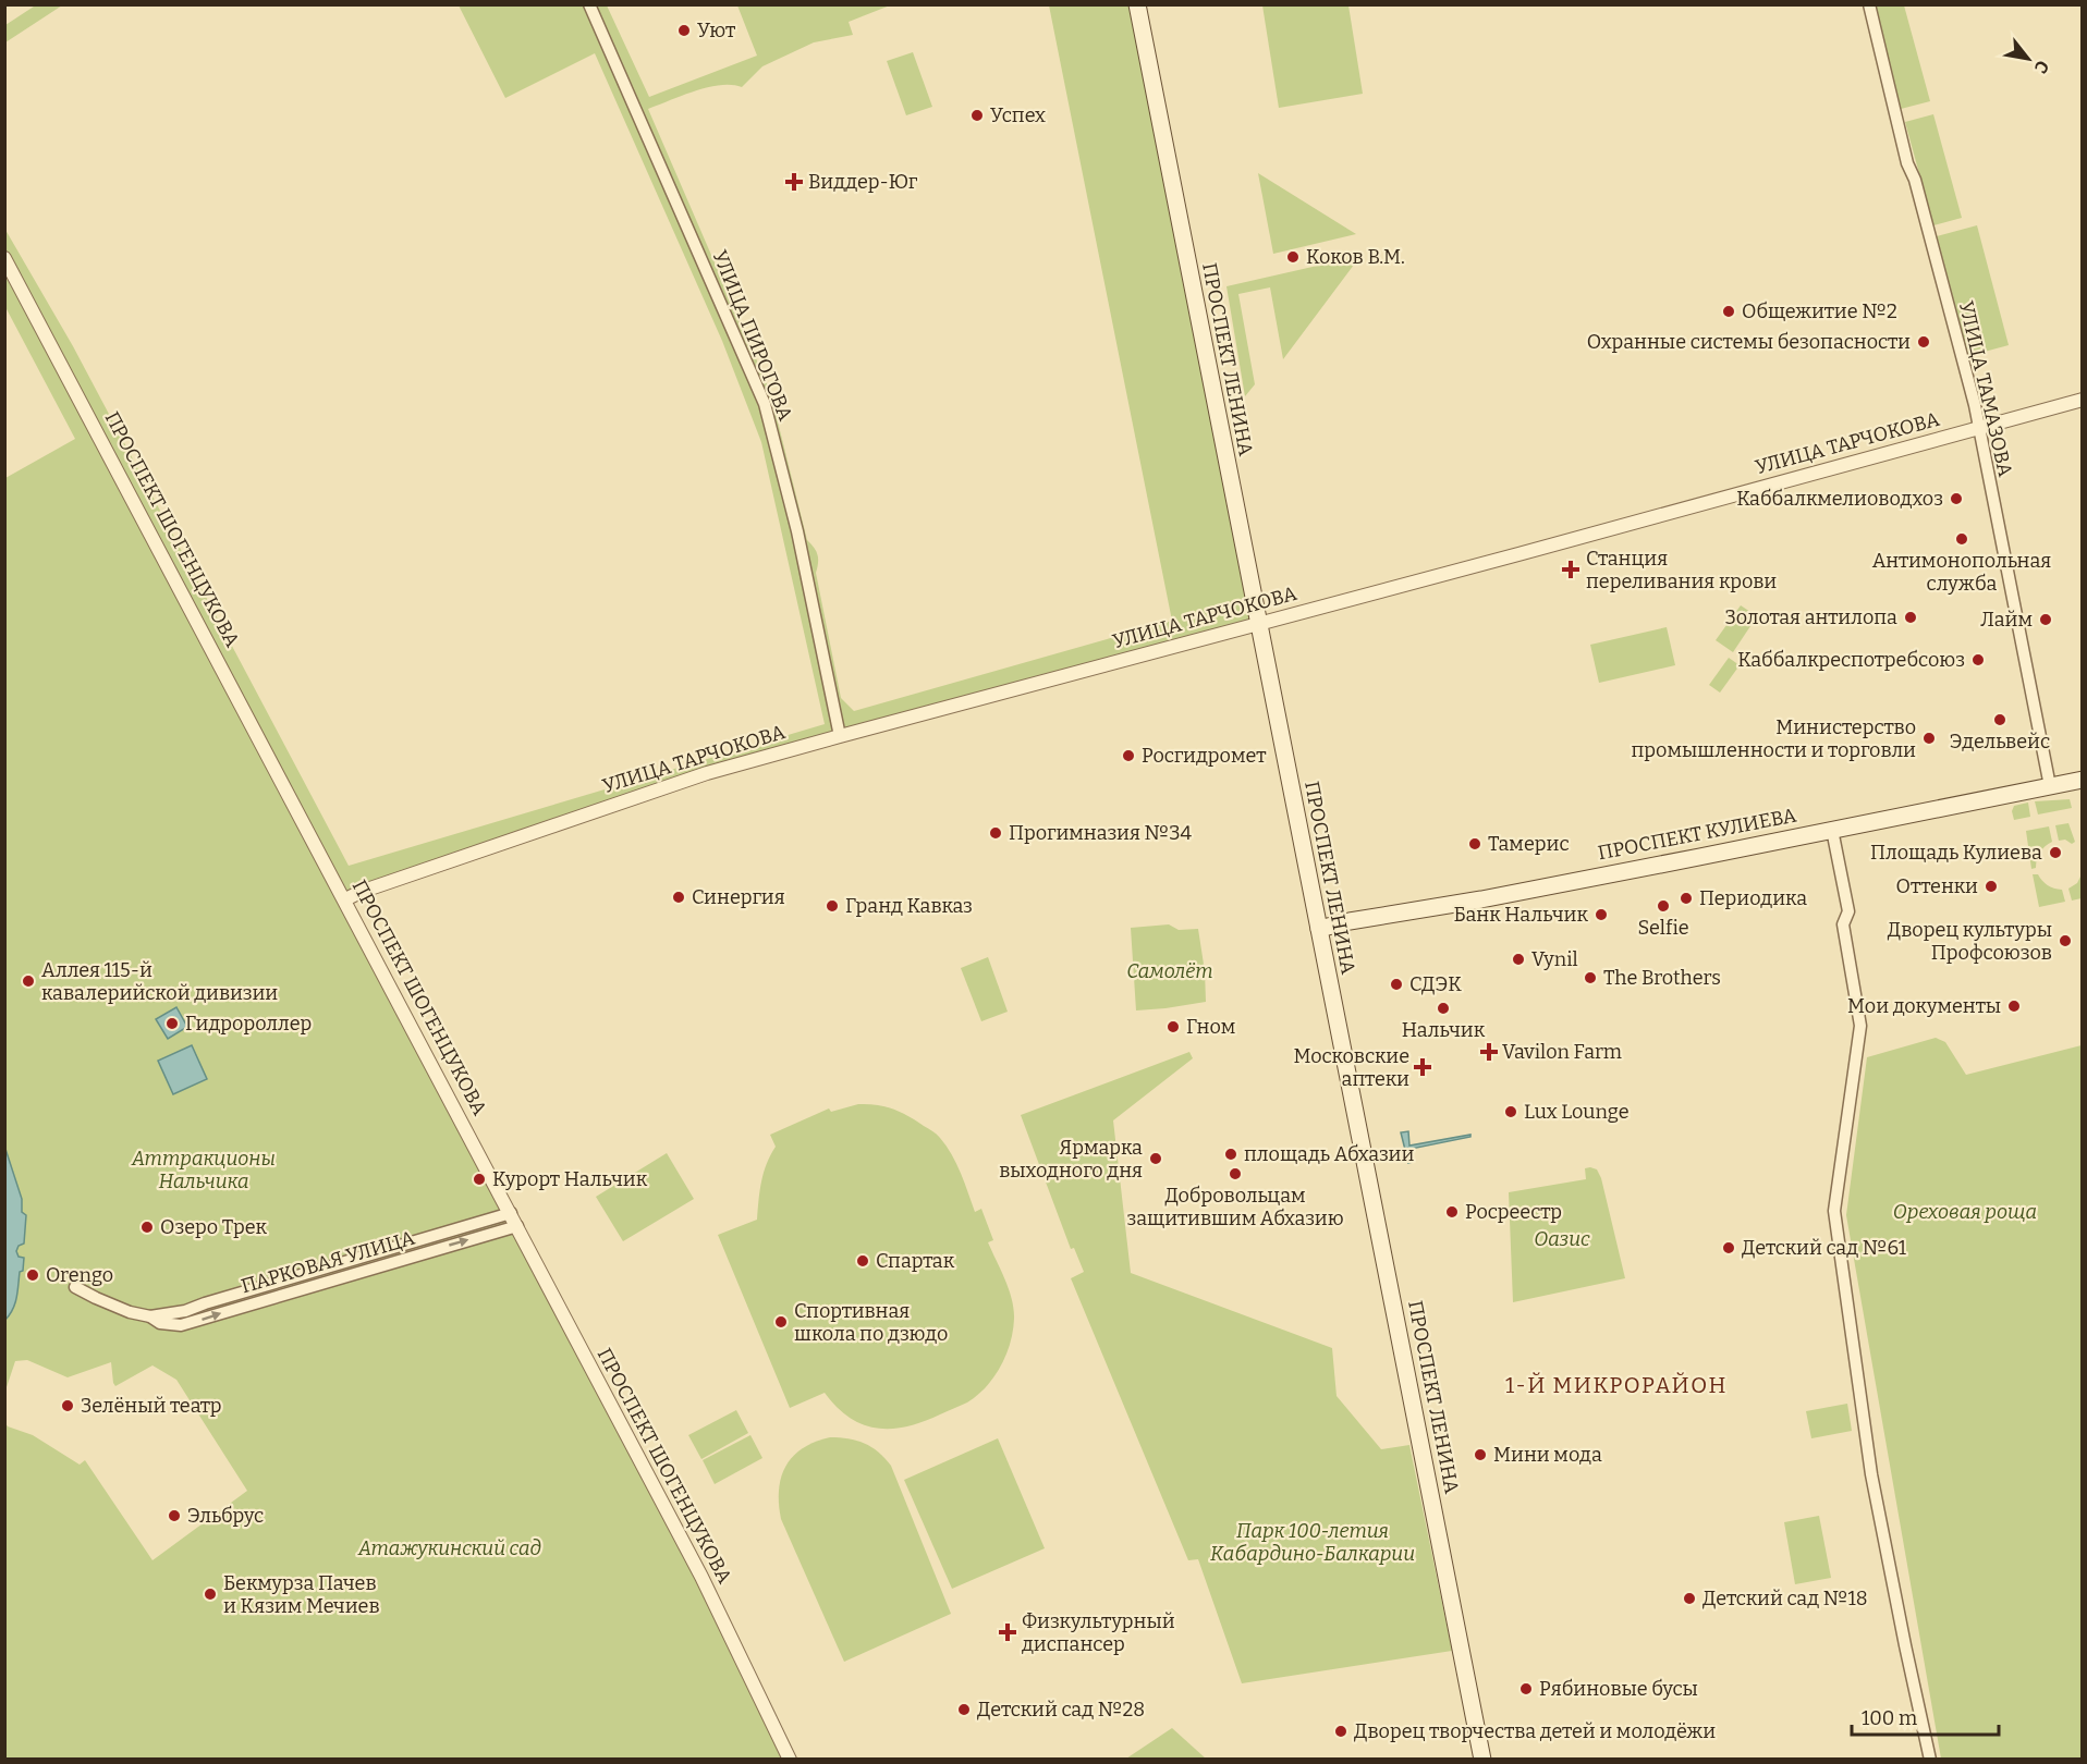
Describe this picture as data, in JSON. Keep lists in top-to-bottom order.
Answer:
{
  "streets": {
    "main road": ["ПРОСПЕКТ ЛЕНИНА", "ПРОСПЕКТ КУЛИЕВА"],
    "street": [
      "УЛИЦА ПИРОГОВА",
      "УЛИЦА ТАМАЗОВА",
      "УЛИЦА ТАРЧОКОВА",
      "ПРОСПЕКТ ШОГЕНЦУКОВА",
      "ПАРКОВАЯ УЛИЦА"
    ]
  },
  "crossings": [
    ["УЛИЦА ПИРОГОВА", "УЛИЦА ТАРЧОКОВА"],
    ["ПРОСПЕКТ ЛЕНИНА", "УЛИЦА ТАРЧОКОВА"],
    ["ПРОСПЕКТ ЛЕНИНА", "ПРОСПЕКТ КУЛИЕВА"],
    ["УЛИЦА ТАМАЗОВА", "УЛИЦА ТАРЧОКОВА"],
    ["УЛИЦА ТАМАЗОВА", "ПРОСПЕКТ КУЛИЕВА"],
    ["УЛИЦА ТАРЧОКОВА", "ПРОСПЕКТ ШОГЕНЦУКОВА"],
    ["ПРОСПЕКТ ШОГЕНЦУКОВА", "ПАРКОВАЯ УЛИЦА"]
  ],
  "districts": ["1-Й МИКРОРАЙОН"],
  "parks": [
    "Самолёт",
    "Аттракционы Нальчика",
    "Ореховая роща",
    "Оазис",
    "Парк 100-летия Кабардино-Балкарии",
    "Атажукинский сад"
  ],
  "places": {
    "other": [
      "Уют",
      "Успех",
      "Коков В.М.",
      "Общежитие №2",
      "Охранные системы безопасности",
      "Каббалкмелиоводхоз",
      "Антимонопольная служба",
      "Золотая антилопа",
      "Лайм",
      "Каббалкреспотребсоюз",
      "Эдельвейс",
      "Министерство промышленности и торговли",
      "Росгидромет",
      "Прогимназия №34",
      "Тамерис",
      "Площадь Кулиева",
      "Оттенки",
      "Синергия",
      "Периодика",
      "Гранд Кавказ",
      "Selfie",
      "Банк Нальчик",
      "Дворец культуры Профсоюзов",
      "Vynil",
      "The Brothers",
      "Аллея 115-й кавалерийской дивизии",
      "СДЭК",
      "Мои документы",
      "Нальчик",
      "Гидророллер",
      "Гном",
      "Lux Lounge",
      "площадь Абхазии",
      "Ярмарка выходного дня",
      "Добровольцам защитившим Абхазию",
      "Курорт Нальчик",
      "Росреестр",
      "Озеро Трек",
      "Детский сад №61",
      "Спартак",
      "Orengo",
      "Спортивная школа по дзюдо",
      "Зелёный театр",
      "Мини мода",
      "Эльбрус",
      "Бекмурза Пачев и Кязим Мечиев",
      "Детский сад №18",
      "Рябиновые бусы",
      "Детский сад №28",
      "Дворец творчества детей и молодёжи"
    ],
    "health": [
      "Виддер-Юг",
      "Станция переливания крови",
      "Vavilon Farm",
      "Московские аптеки",
      "Физкультурный диспансер"
    ]
  },
  "scale_bar": "100 m",
  "north": "bottom right"
}
